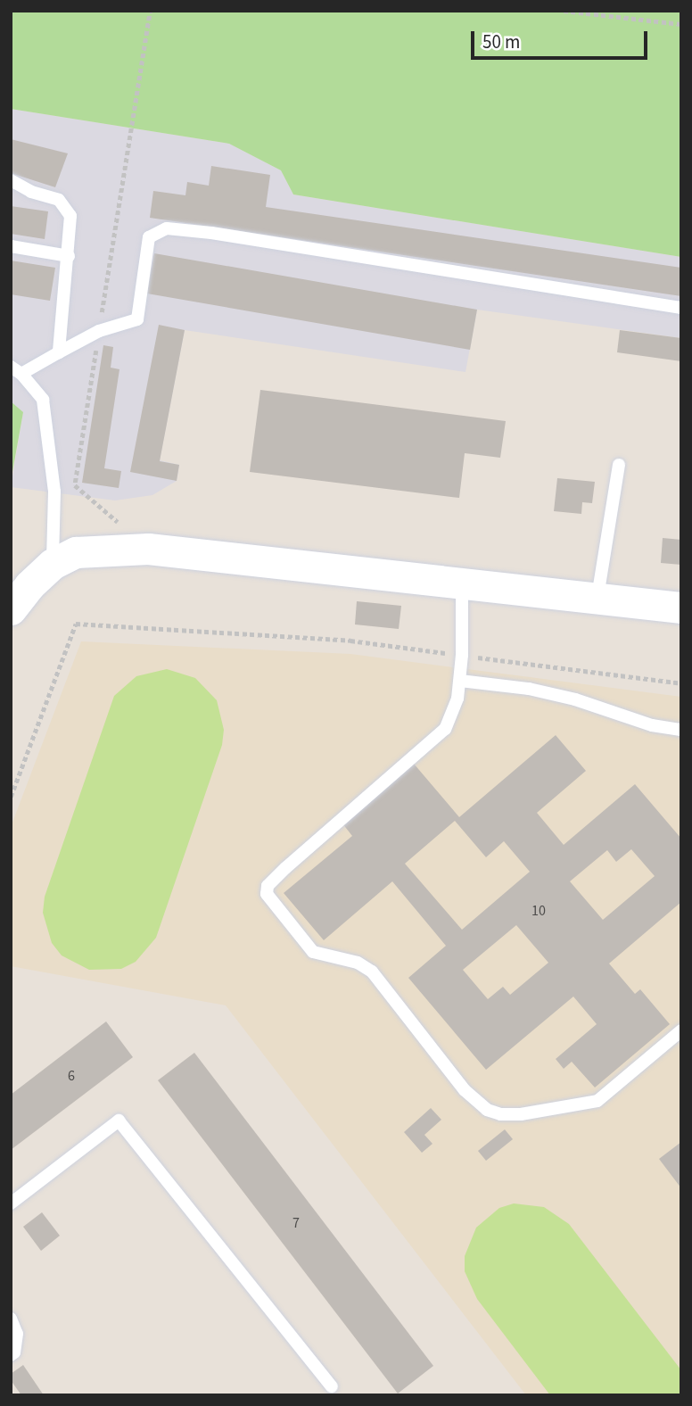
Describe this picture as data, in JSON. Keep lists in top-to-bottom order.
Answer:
{
  "house_numbers": ["10", "6", "7"],
  "scale_bar": "50 m"
}
